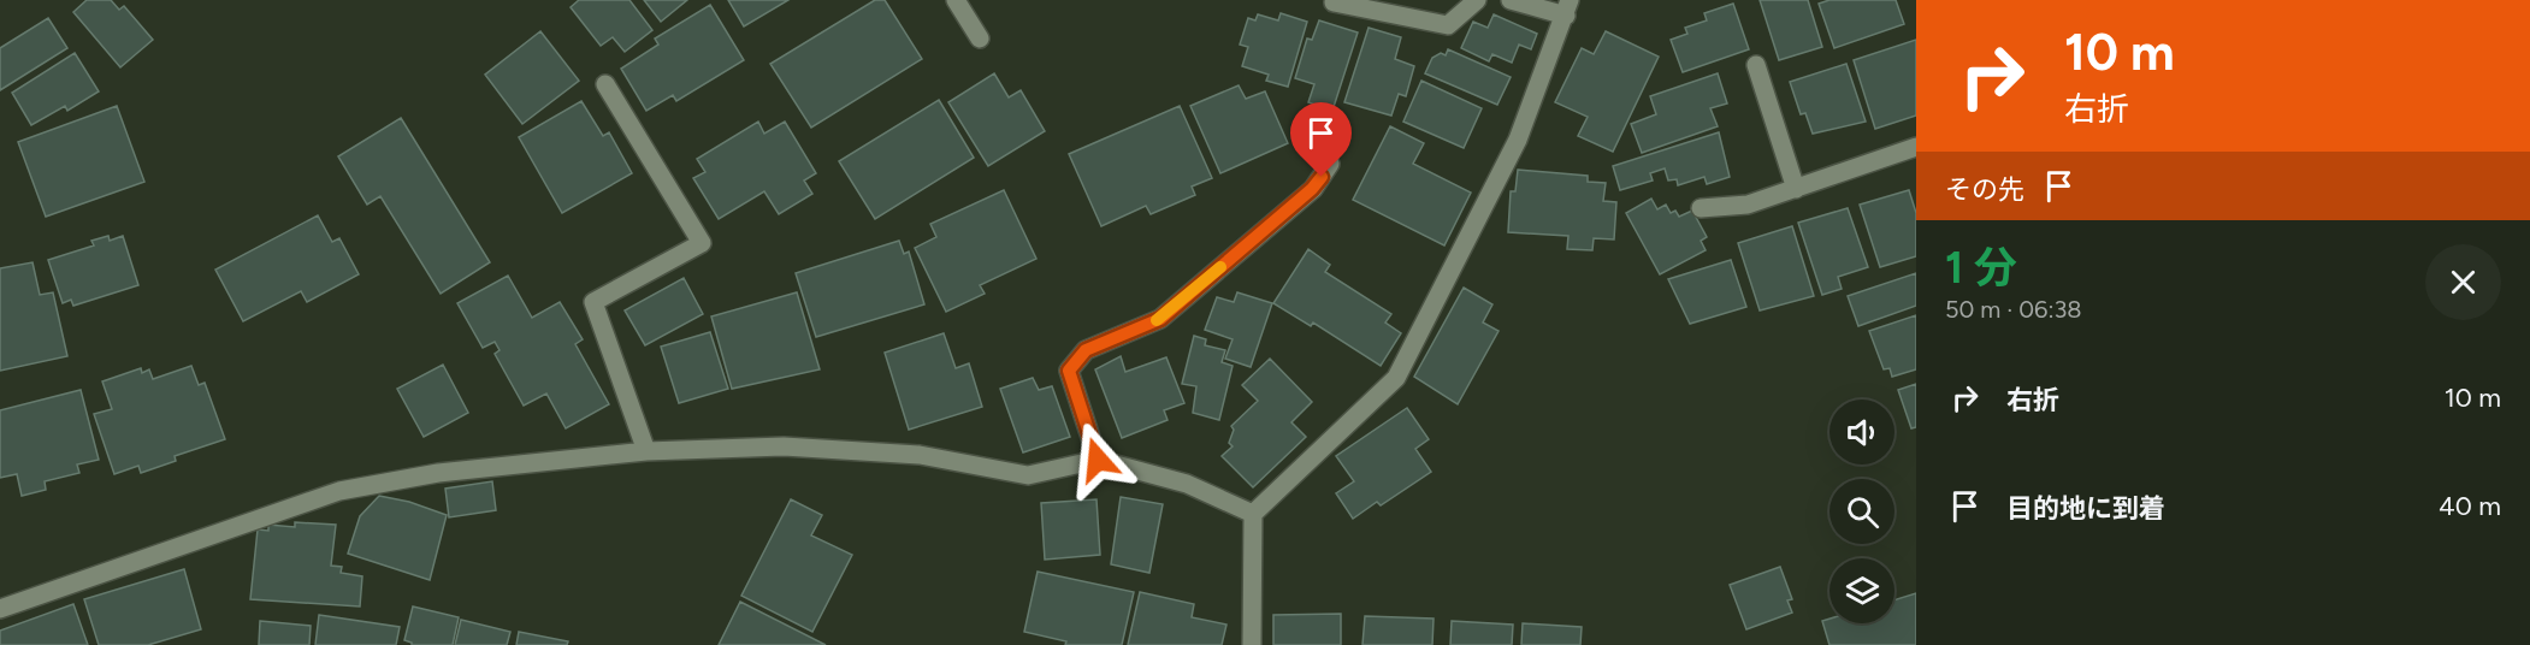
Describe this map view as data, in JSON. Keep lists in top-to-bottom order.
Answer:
{
  "page": {
    "turn": ["10 m", "右折"],
    "then": "その先",
    "heading": ["1 分", "50 m · 06:38"],
    "list": [
      {
        "name": "右折",
        "value": "10 m"
      },
      {
        "name": "目的地に到着",
        "value": "40 m"
      }
    ]
  }
}
